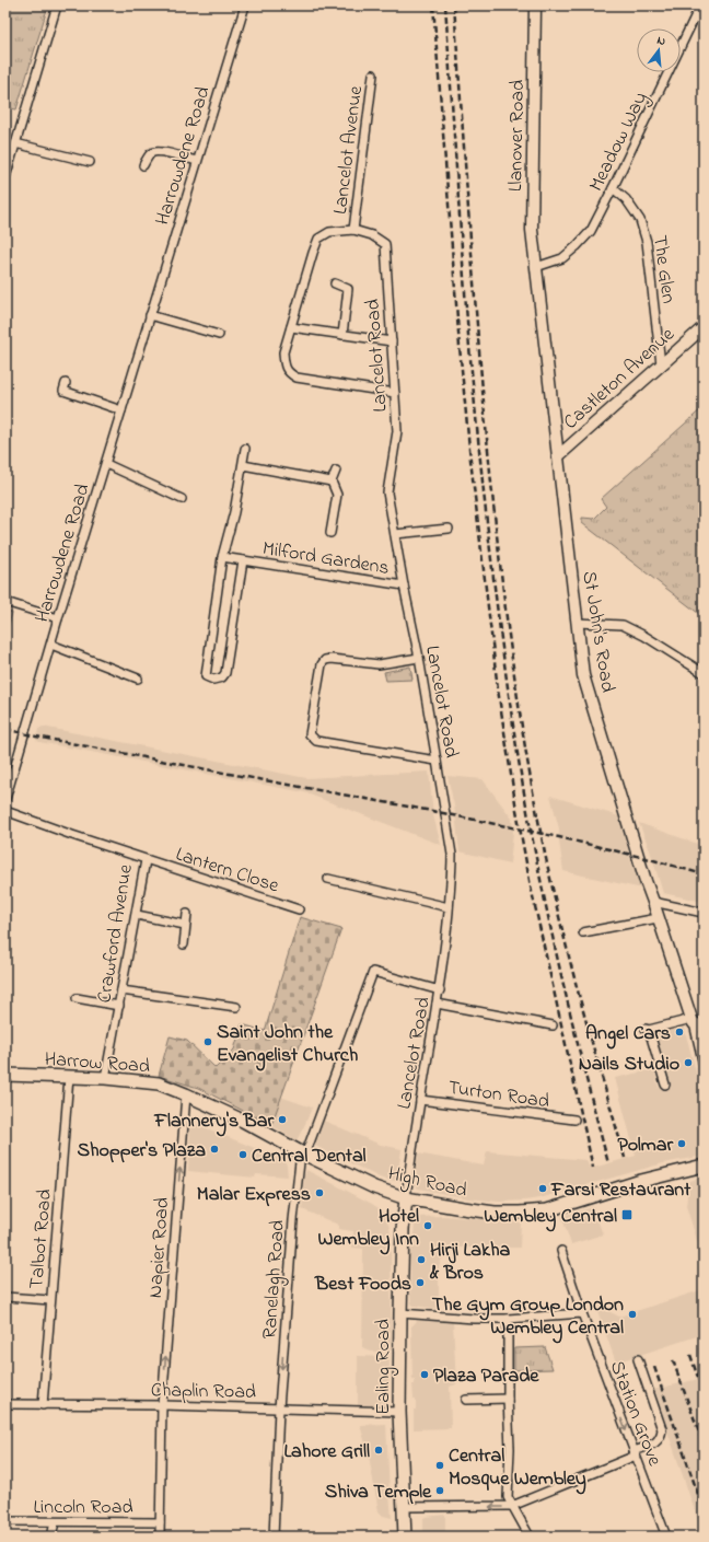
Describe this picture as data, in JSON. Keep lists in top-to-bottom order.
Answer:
{
  "streets": {
    "main road": ["Harrow Road", "High Road", "Ealing Road"],
    "street": [
      "Llanover Road",
      "Meadow Way",
      "Lancelot Avenue",
      "Harrowdene Road",
      "The Glen",
      "Lancelot Road",
      "Castleton Avenue",
      "Milford Gardens",
      "St John's Road",
      "Lantern Close",
      "Crawford Avenue",
      "Turton Road",
      "Talbot Road",
      "Napier Road",
      "Ranelagh Road",
      "Chaplin Road",
      "Station Grove",
      "Lincoln Road"
    ]
  },
  "crossings": [
    ["Llanover Road", "Meadow Way"],
    ["Llanover Road", "St John's Road"],
    ["Meadow Way", "The Glen"],
    ["Meadow Way", "St John's Road"],
    ["Lancelot Avenue", "Lancelot Road"],
    ["The Glen", "Castleton Avenue"],
    ["Lancelot Road", "Milford Gardens"],
    ["Lancelot Road", "Turton Road"],
    ["Lancelot Road", "High Road"],
    ["Lancelot Road", "Ranelagh Road"],
    ["Lancelot Road", "Ealing Road"],
    ["Castleton Avenue", "St John's Road"],
    ["Lantern Close", "Crawford Avenue"],
    ["Crawford Avenue", "Harrow Road"],
    ["Harrow Road", "High Road"],
    ["Harrow Road", "Talbot Road"],
    ["Harrow Road", "Napier Road"],
    ["High Road", "Napier Road"],
    ["High Road", "Ranelagh Road"],
    ["High Road", "Ealing Road"],
    ["Talbot Road", "Chaplin Road"],
    ["Napier Road", "Chaplin Road"],
    ["Napier Road", "Lincoln Road"],
    ["Ranelagh Road", "Chaplin Road"],
    ["Ealing Road", "Chaplin Road"]
  ],
  "one_way": ["Napier Road", "Ranelagh Road", "Station Grove"],
  "places": {
    "other": [
      "Angel Cars",
      "Saint John the Evangelist Church",
      "Nails Studio",
      "Flannery's Bar",
      "Polmar",
      "Shopper's Plaza",
      "Central Dental",
      "Farsi Restaurant",
      "Malar Express",
      "Hotel Wembley Inn",
      "Hirji Lakha & Bros",
      "Best Foods",
      "The Gym Group London Wembley Central",
      "Plaza Parade",
      "Lahore Grill",
      "Central Mosque Wembley",
      "Shiva Temple"
    ],
    "transit": ["Wembley Central"]
  },
  "north": "top"
}
